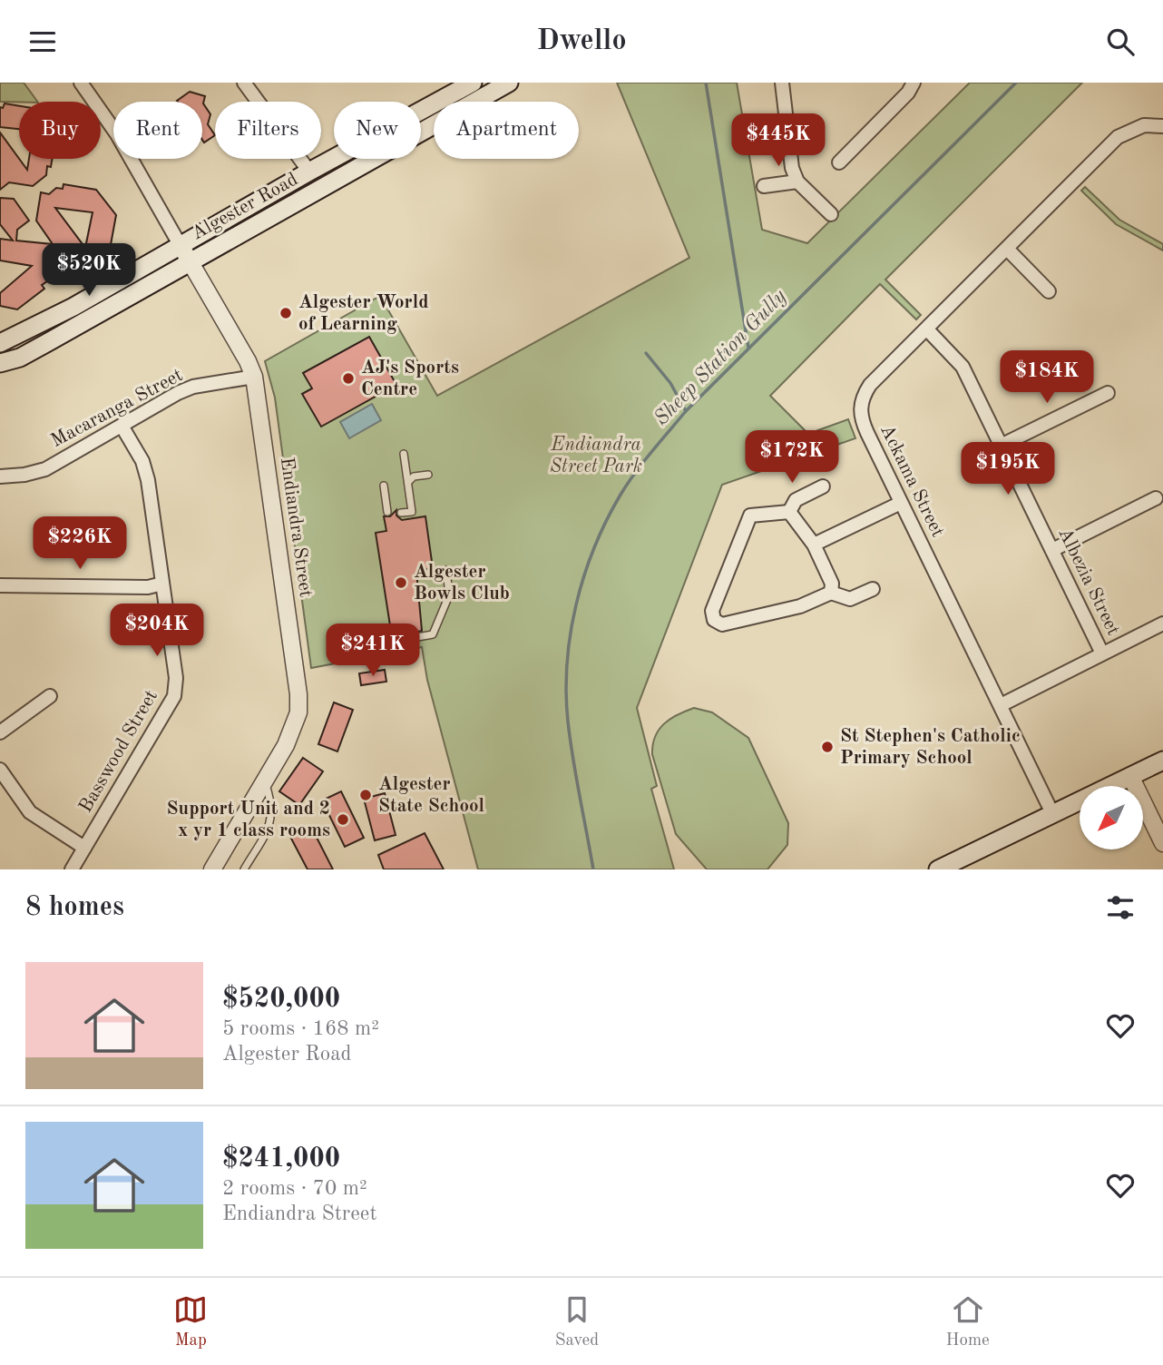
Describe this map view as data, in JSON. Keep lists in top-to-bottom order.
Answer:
{
  "streets": {
    "main road": ["Algester Road"],
    "street": [
      "Macaranga Street",
      "Ackama Street",
      "Endiandra Street",
      "Albezia Street",
      "Basswood Street"
    ]
  },
  "crossings": [
    ["Algester Road", "Endiandra Street"],
    ["Macaranga Street", "Endiandra Street"],
    ["Macaranga Street", "Basswood Street"],
    ["Ackama Street", "Albezia Street"]
  ],
  "water": ["Sheep Station Gully"],
  "parks": ["Endiandra Street Park"],
  "places": [
    "Algester World of Learning",
    "AJ's Sports Centre",
    "Algester Bowls Club",
    "St Stephen's Catholic Primary School",
    "Algester State School",
    "Support Unit and 2 x yr 1 class rooms"
  ],
  "north": "bottom left",
  "page": {
    "header": "Dwello",
    "chip": [
      "Buy",
      "Rent",
      "Filters",
      "New",
      "Apartment"
    ],
    "price": [
      "$445K",
      "$520K",
      "$184K",
      "$172K",
      "$195K",
      "$226K",
      "$204K",
      "$241K"
    ],
    "heading": "8 homes",
    "list": [
      {
        "name": "$520,000",
        "note": "5 rooms · 168 m² · Algester Road"
      },
      {
        "name": "$241,000",
        "note": "2 rooms · 70 m² · Endiandra Street"
      }
    ],
    "tabs": ["Map", "Saved", "Home"]
  }
}
